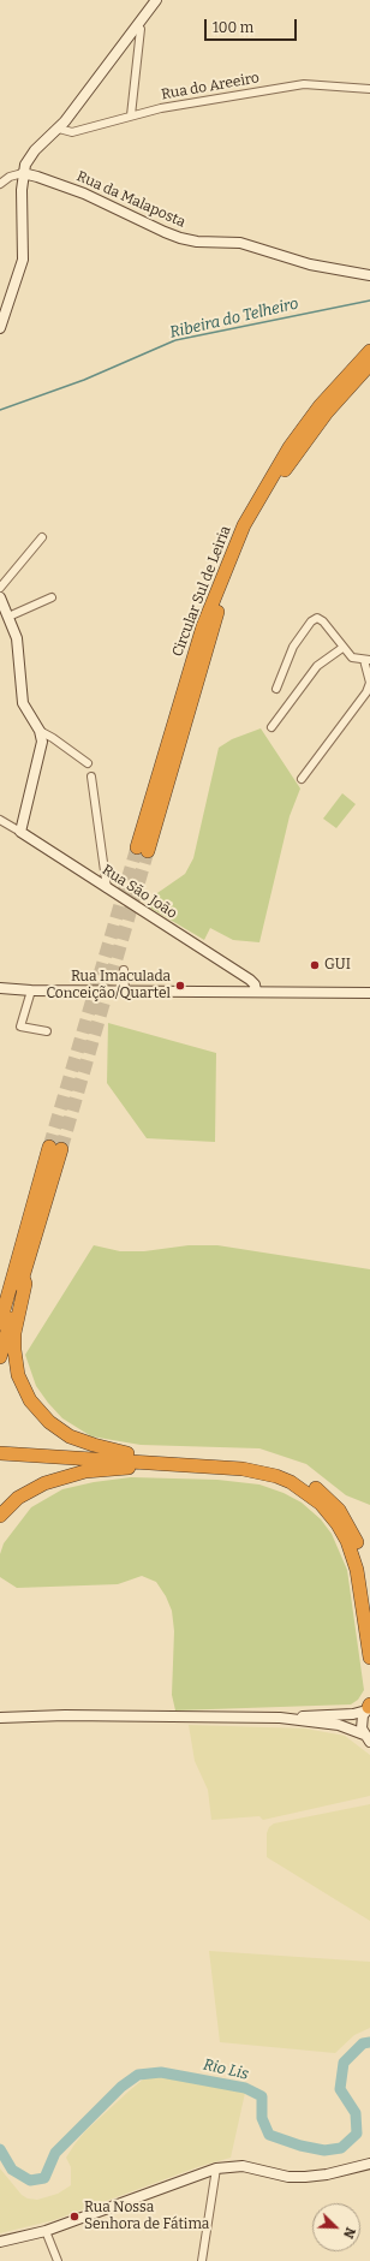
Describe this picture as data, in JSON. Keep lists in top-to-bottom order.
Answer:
{
  "streets": {
    "highway": ["Circular Sul de Leiria"],
    "street": ["Rua do Areeiro", "Rua da Malaposta", "Rua São João"]
  },
  "water": ["Ribeira do Telheiro", "Rio Lis"],
  "places": ["GUI", "Rua Imaculada Conceição/Quartel", "Rua Nossa Senhora de Fátima"],
  "scale_bar": "100 m",
  "north": "bottom right"
}
